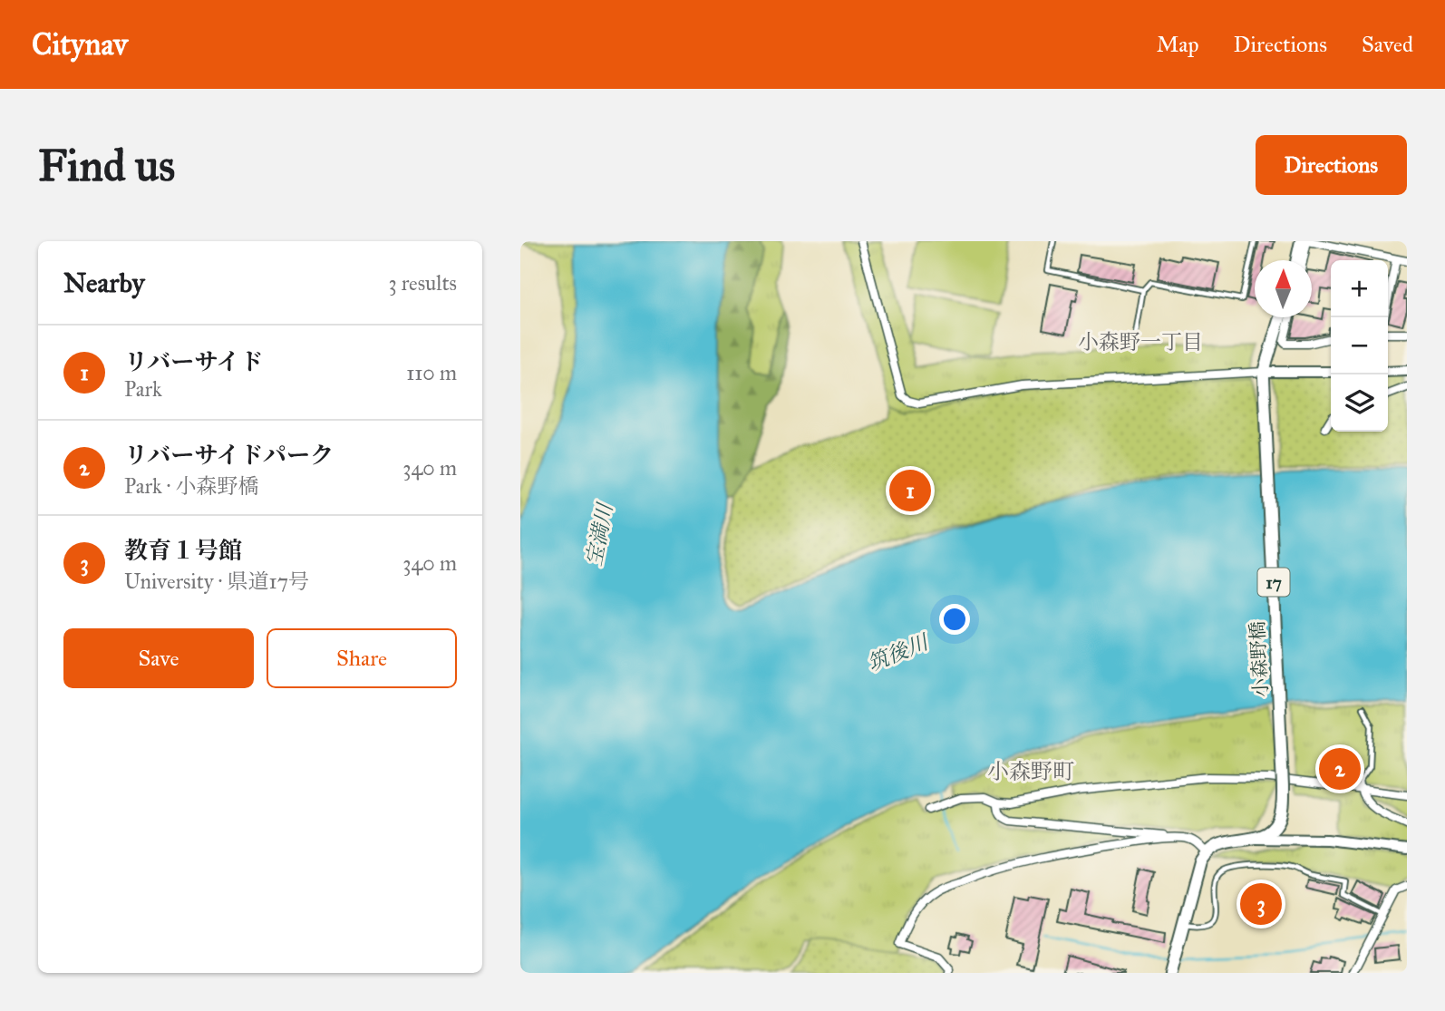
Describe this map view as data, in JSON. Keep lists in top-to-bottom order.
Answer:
{
  "streets": {
    "main road": ["17", "小森野橋"]
  },
  "crossings": [
    ["17", "小森野橋"]
  ],
  "districts": ["小森野一丁目", "小森野町"],
  "water": ["宝満川", "筑後川"],
  "north": "top",
  "page": {
    "header": "Citynav",
    "nav": ["Map", "Directions", "Saved"],
    "buttons": [
      "Directions",
      ["Save", "Share"]
    ],
    "title": "Find us",
    "heading": ["Nearby", "3 results"],
    "map_buttons": ["+", "−"],
    "list": [
      {
        "mark": "1",
        "name": "リバーサイド",
        "note": "Park",
        "value": "110 m"
      },
      {
        "mark": "2",
        "name": "リバーサイドパーク",
        "note": "Park · 小森野橋",
        "value": "340 m"
      },
      {
        "mark": "3",
        "name": "教育１号館",
        "note": "University · 県道17号",
        "value": "340 m"
      }
    ],
    "pins": ["1", "2", "3"]
  }
}
